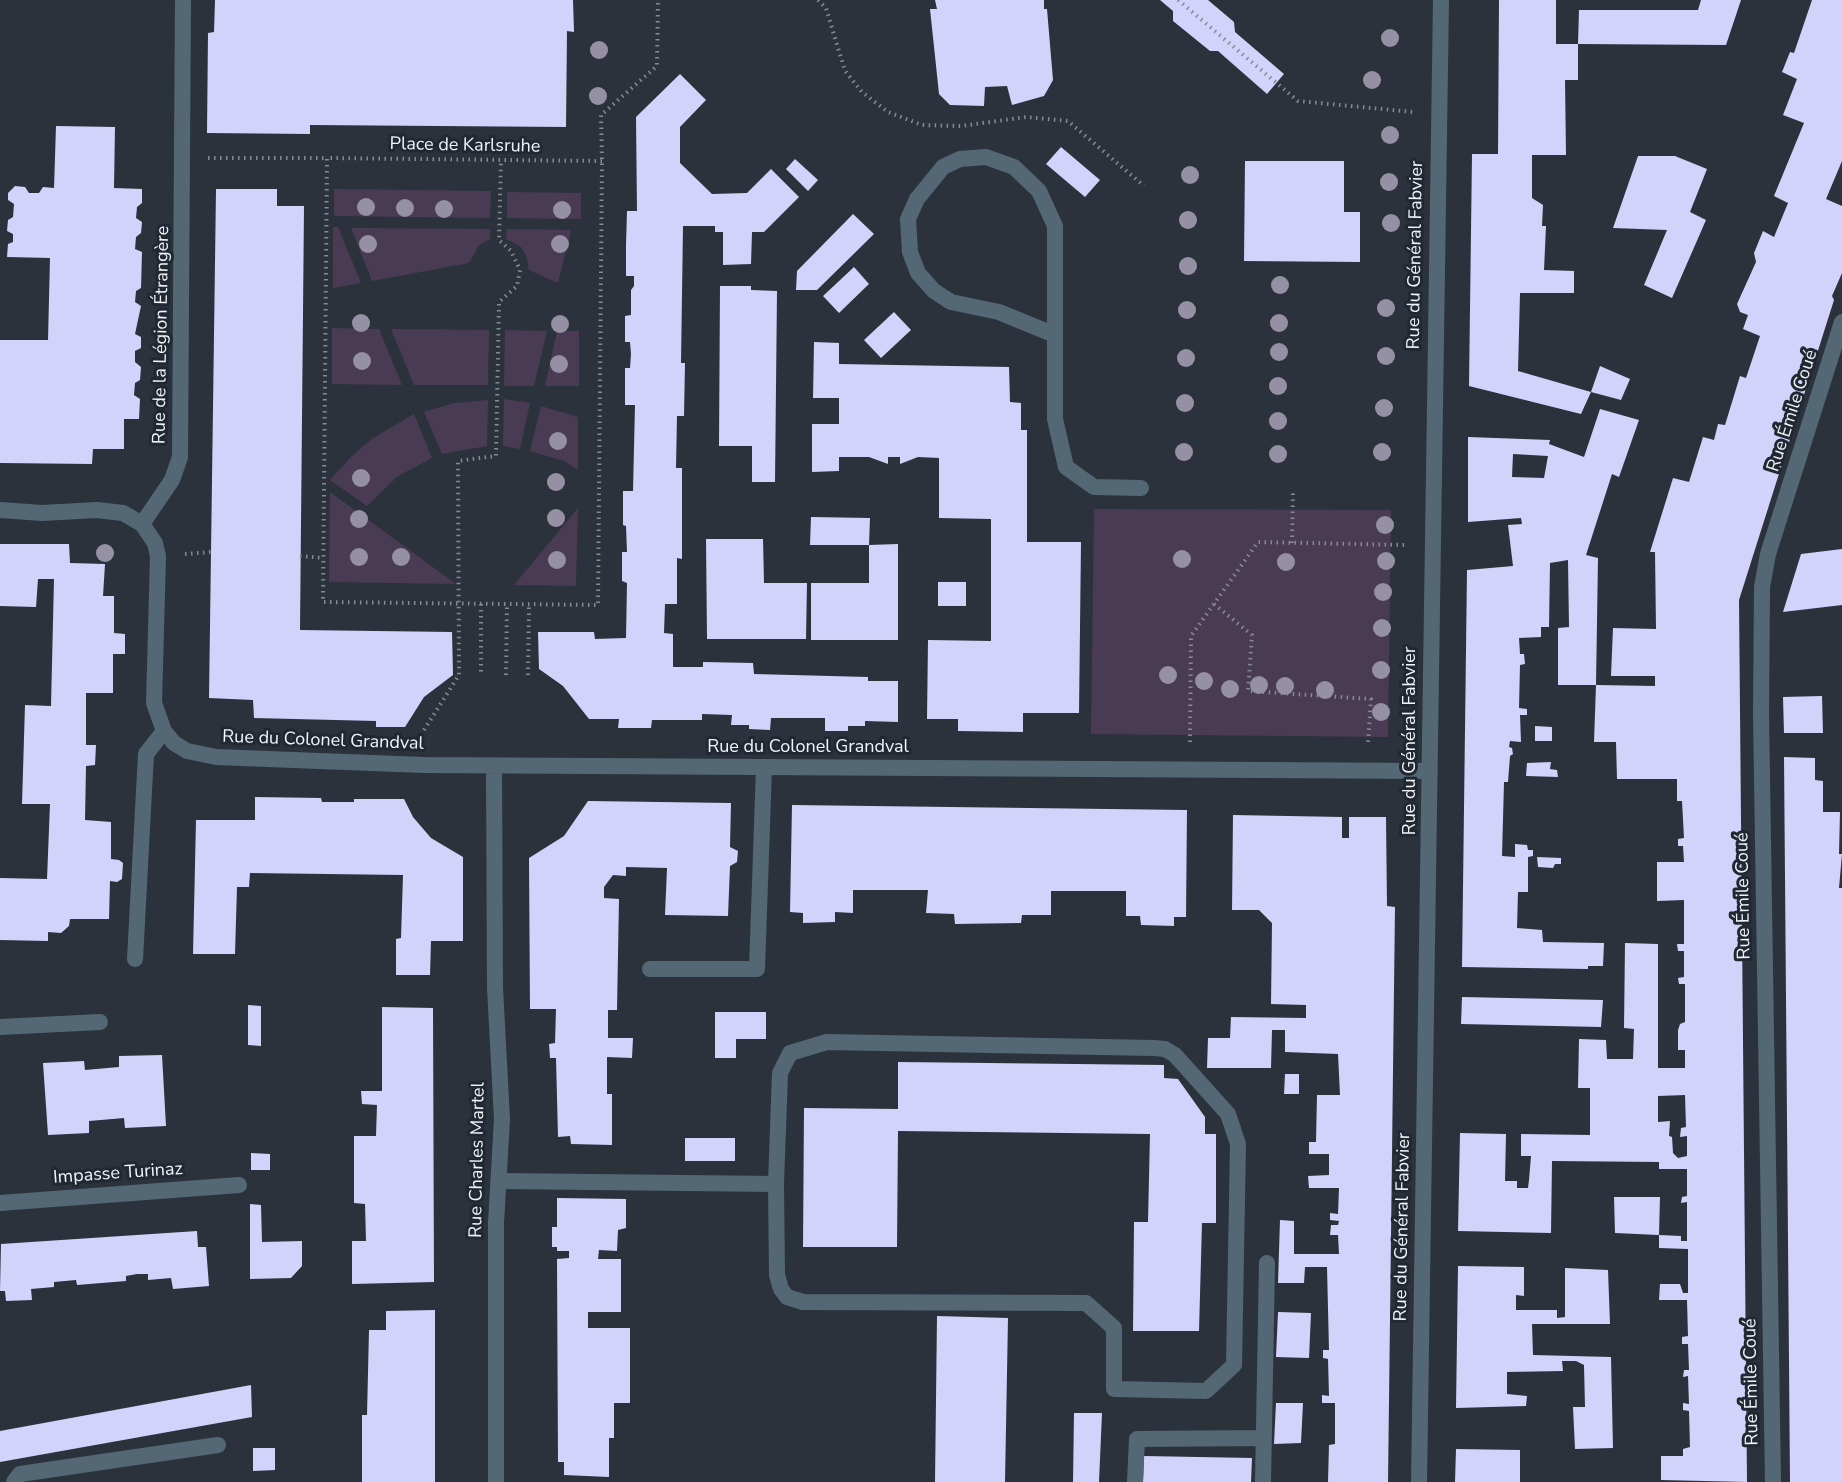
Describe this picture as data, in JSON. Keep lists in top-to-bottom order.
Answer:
{
  "streets": {
    "street": [
      "Rue du Général Fabvier",
      "Rue de la Légion Étrangère",
      "Rue Émile Coué",
      "Rue du Colonel Grandval",
      "Rue Charles Martel",
      "Impasse Turinaz"
    ],
    "path": ["Place de Karlsruhe"]
  },
  "crossings": [
    ["Place de Karlsruhe", "Rue de la Légion Étrangère"],
    ["Rue du Général Fabvier", "Rue du Colonel Grandval"],
    ["Rue du Colonel Grandval", "Rue Charles Martel"]
  ]
}
